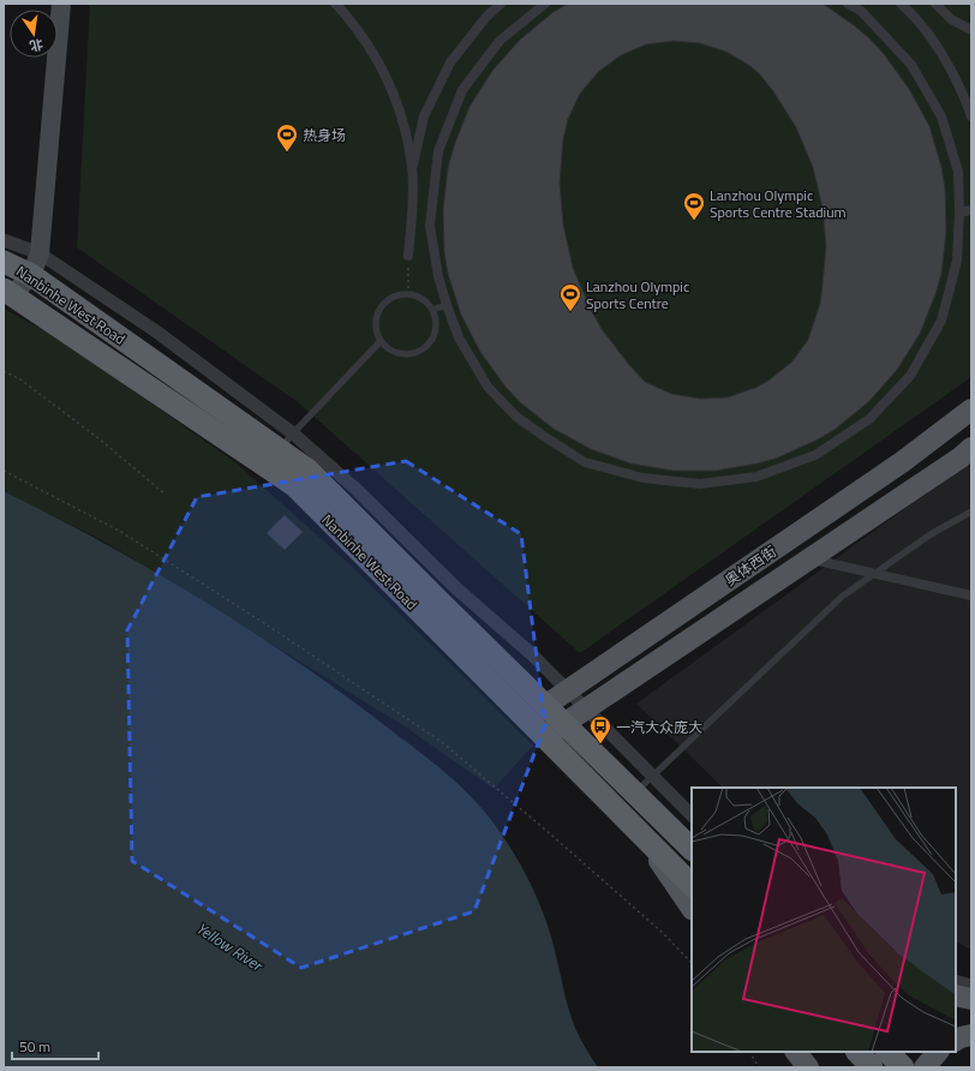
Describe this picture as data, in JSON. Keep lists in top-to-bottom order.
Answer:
{
  "streets": {
    "highway": ["Nanbinhe West Road"],
    "main road": ["奥体西街"]
  },
  "crossings": [
    ["Nanbinhe West Road", "奥体西街"]
  ],
  "water": ["Yellow River"],
  "places": {
    "sports": ["热身场", "Lanzhou Olympic Sports Centre Stadium", "Lanzhou Olympic Sports Centre"],
    "bus stop": ["一汽大众庞大"]
  },
  "scale_bar": "50 m",
  "north": "bottom"
}
